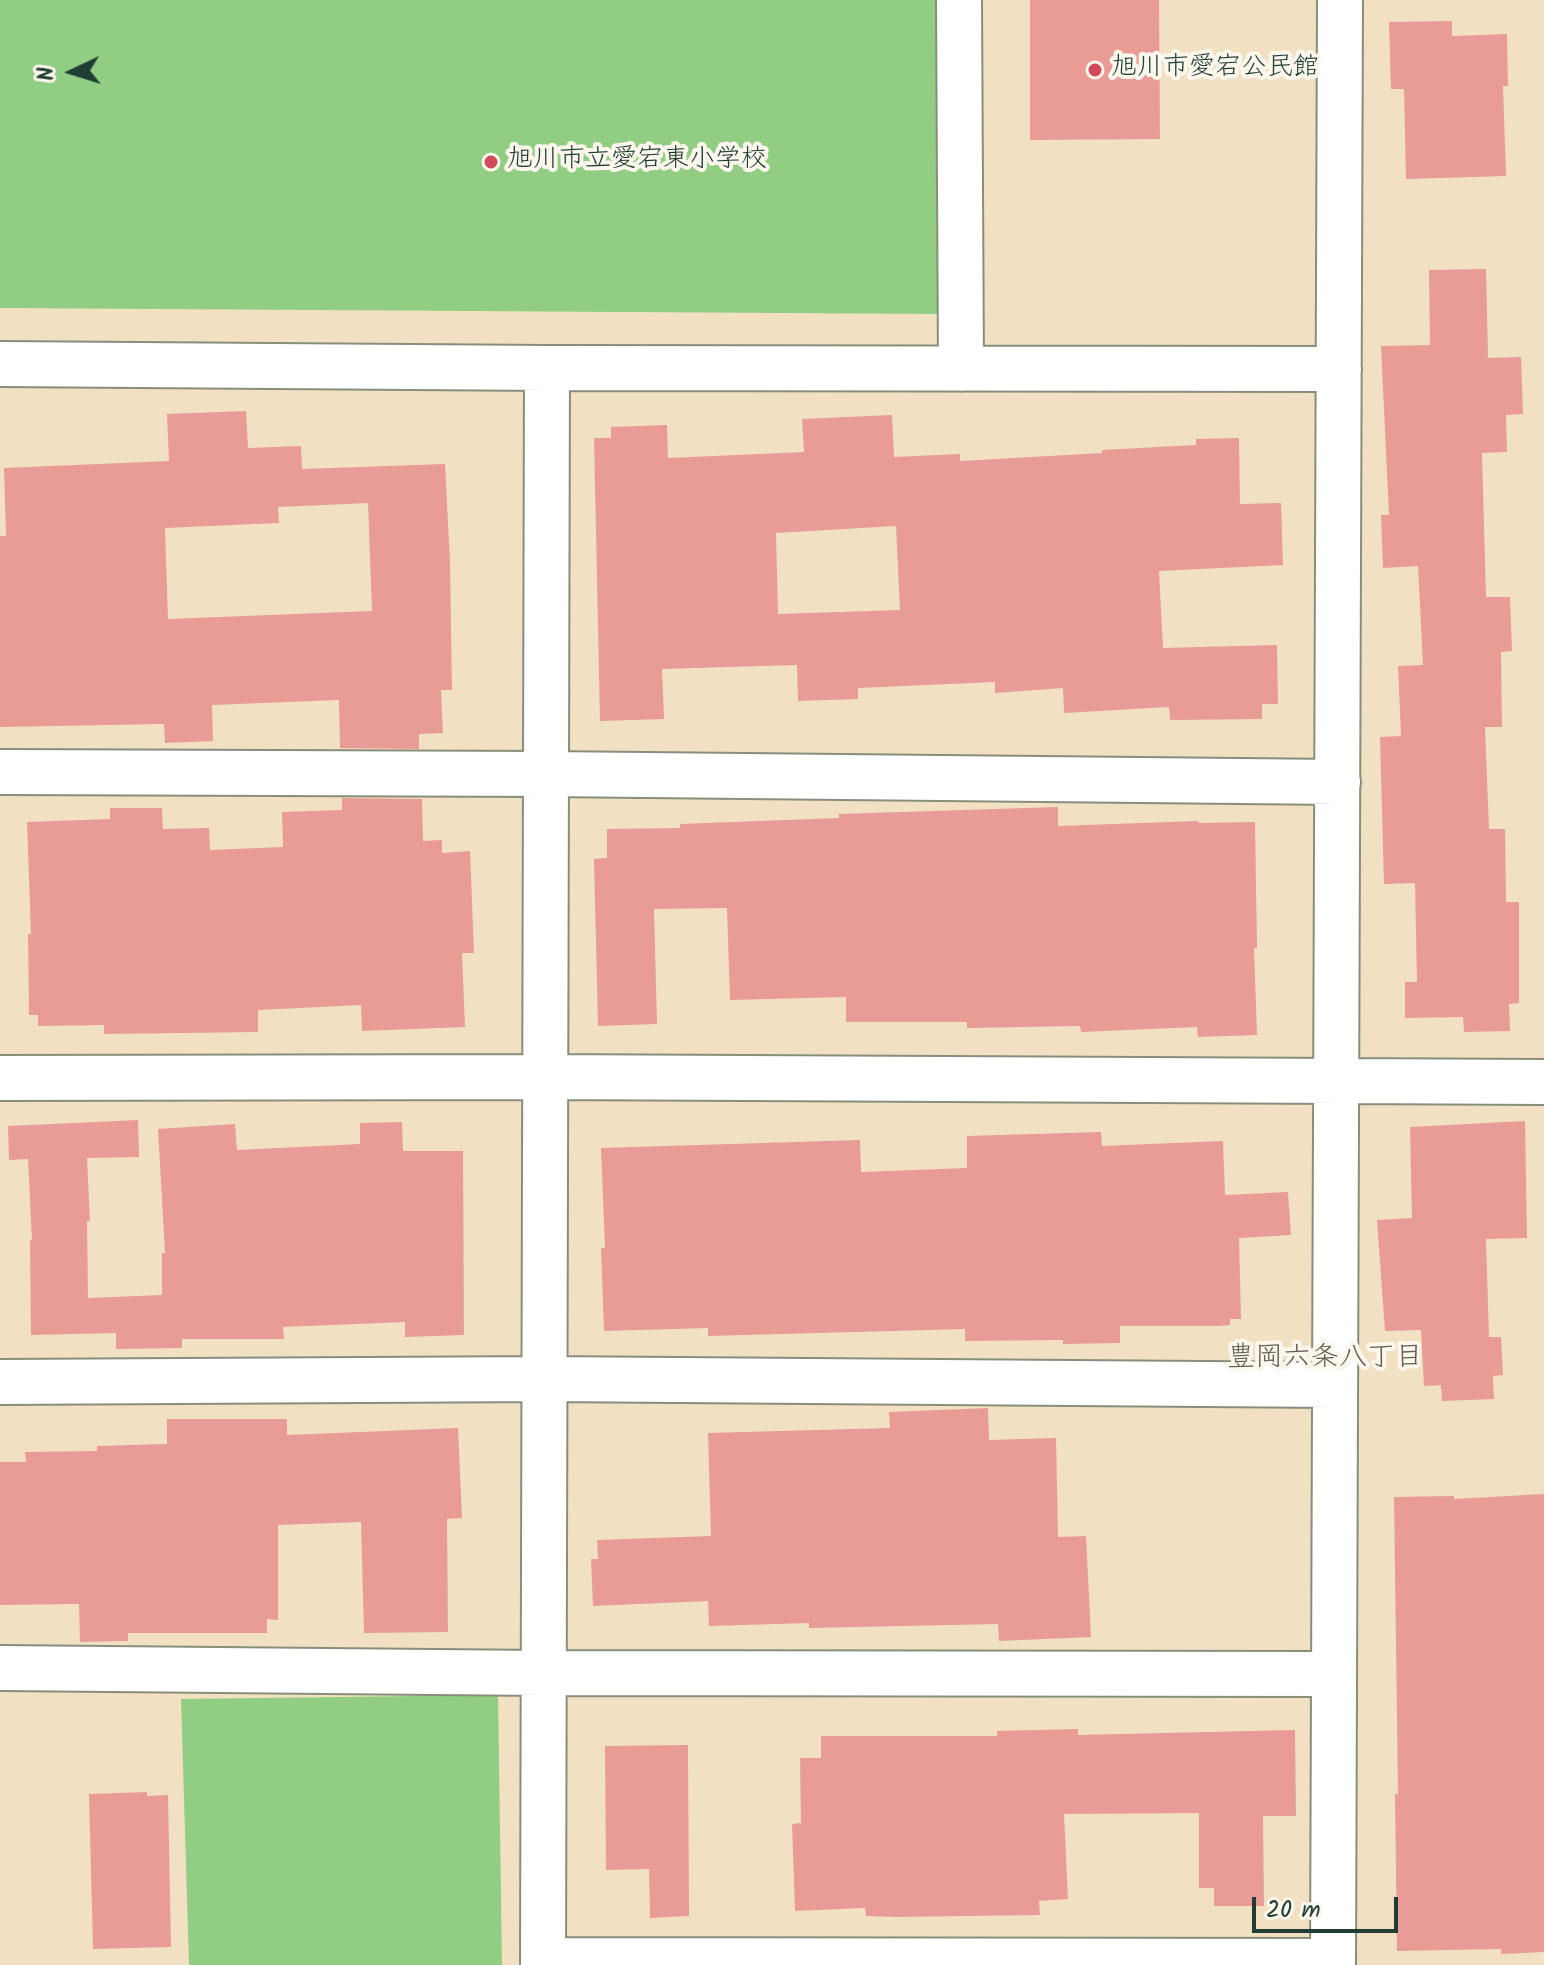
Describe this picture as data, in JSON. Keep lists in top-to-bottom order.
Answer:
{
  "districts": ["豊岡六条八丁目"],
  "places": ["旭川市愛宕公民館", "旭川市立愛宕東小学校"],
  "scale_bar": "20 m",
  "north": "left"
}
